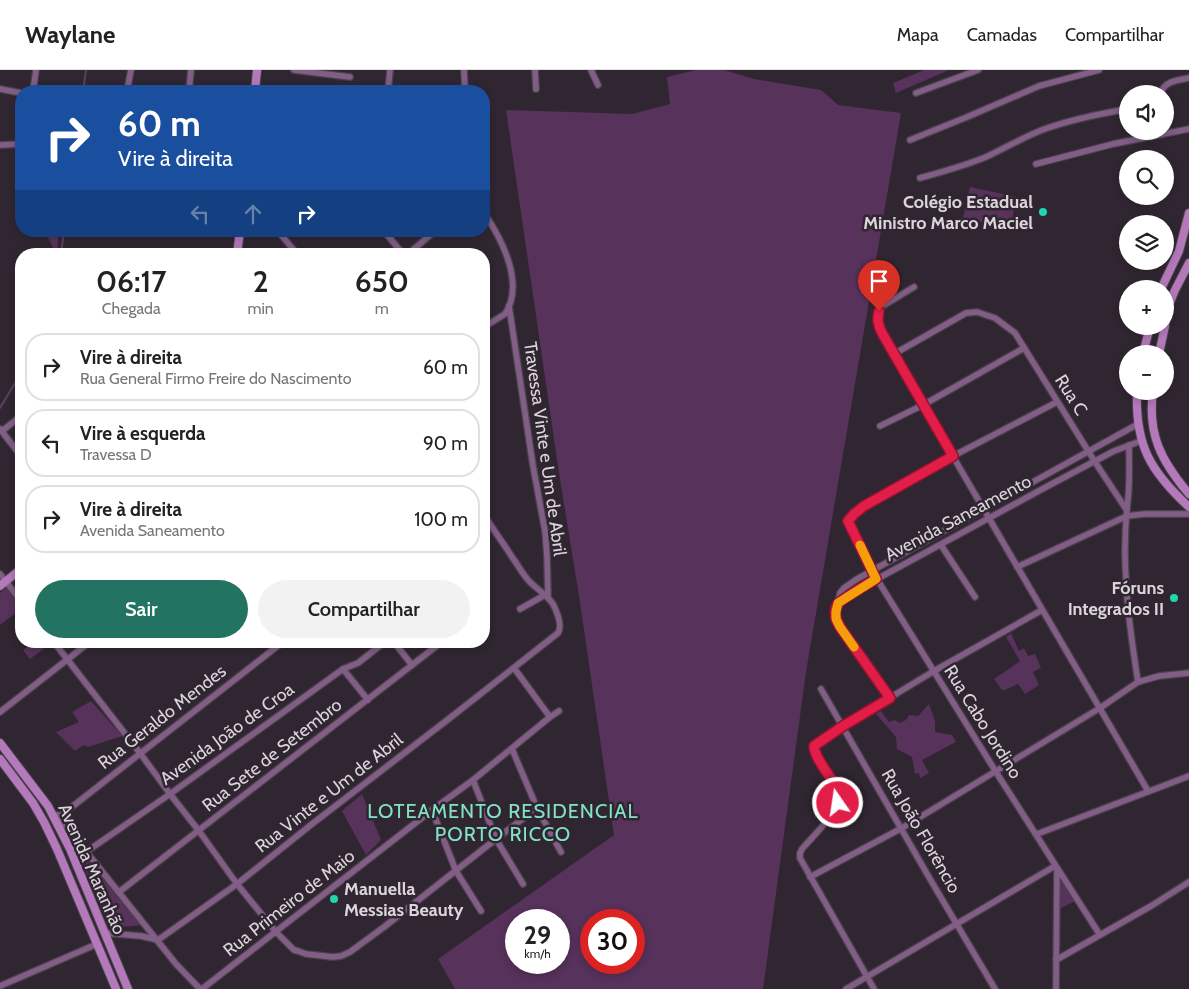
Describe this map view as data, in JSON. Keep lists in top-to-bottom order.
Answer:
{
  "streets": {
    "main road": ["Avenida Maranhão"],
    "street": [
      "Rua C",
      "Travessa Vinte e Um de Abril",
      "Avenida Saneamento",
      "Rua Geraldo Mendes",
      "Rua Cabo Jordino",
      "Avenida João de Croa",
      "Rua Sete de Setembro",
      "Rua Vinte e Um de Abril",
      "Rua João Florêncio",
      "Rua Primeiro de Maio"
    ]
  },
  "crossings": [
    ["Rua C", "Avenida Saneamento"],
    ["Travessa Vinte e Um de Abril", "Rua Vinte e Um de Abril"],
    ["Avenida Saneamento", "Rua Cabo Jordino"]
  ],
  "districts": ["LOTEAMENTO RESIDENCIAL PORTO RICCO"],
  "places": ["Colégio Estadual Ministro Marco Maciel", "Fóruns Integrados II", "Manuella Messias Beauty"],
  "page": {
    "header": "Waylane",
    "nav": ["Mapa", "Camadas", "Compartilhar"],
    "map_buttons": ["+", "−"],
    "turn": ["60 m", "Vire à direita"],
    "eta": [
      "06:17",
      "Chegada",
      "2",
      "min",
      "650",
      "m"
    ],
    "list": [
      {
        "name": "Vire à direita",
        "note": "Rua General Firmo Freire do Nascimento",
        "value": "60 m"
      },
      {
        "name": "Vire à esquerda",
        "note": "Travessa D",
        "value": "90 m"
      },
      {
        "name": "Vire à direita",
        "note": "Avenida Saneamento",
        "value": "100 m"
      }
    ],
    "buttons": ["Sair", "Compartilhar"],
    "speed": "29 km/h",
    "limit": "30"
  }
}
